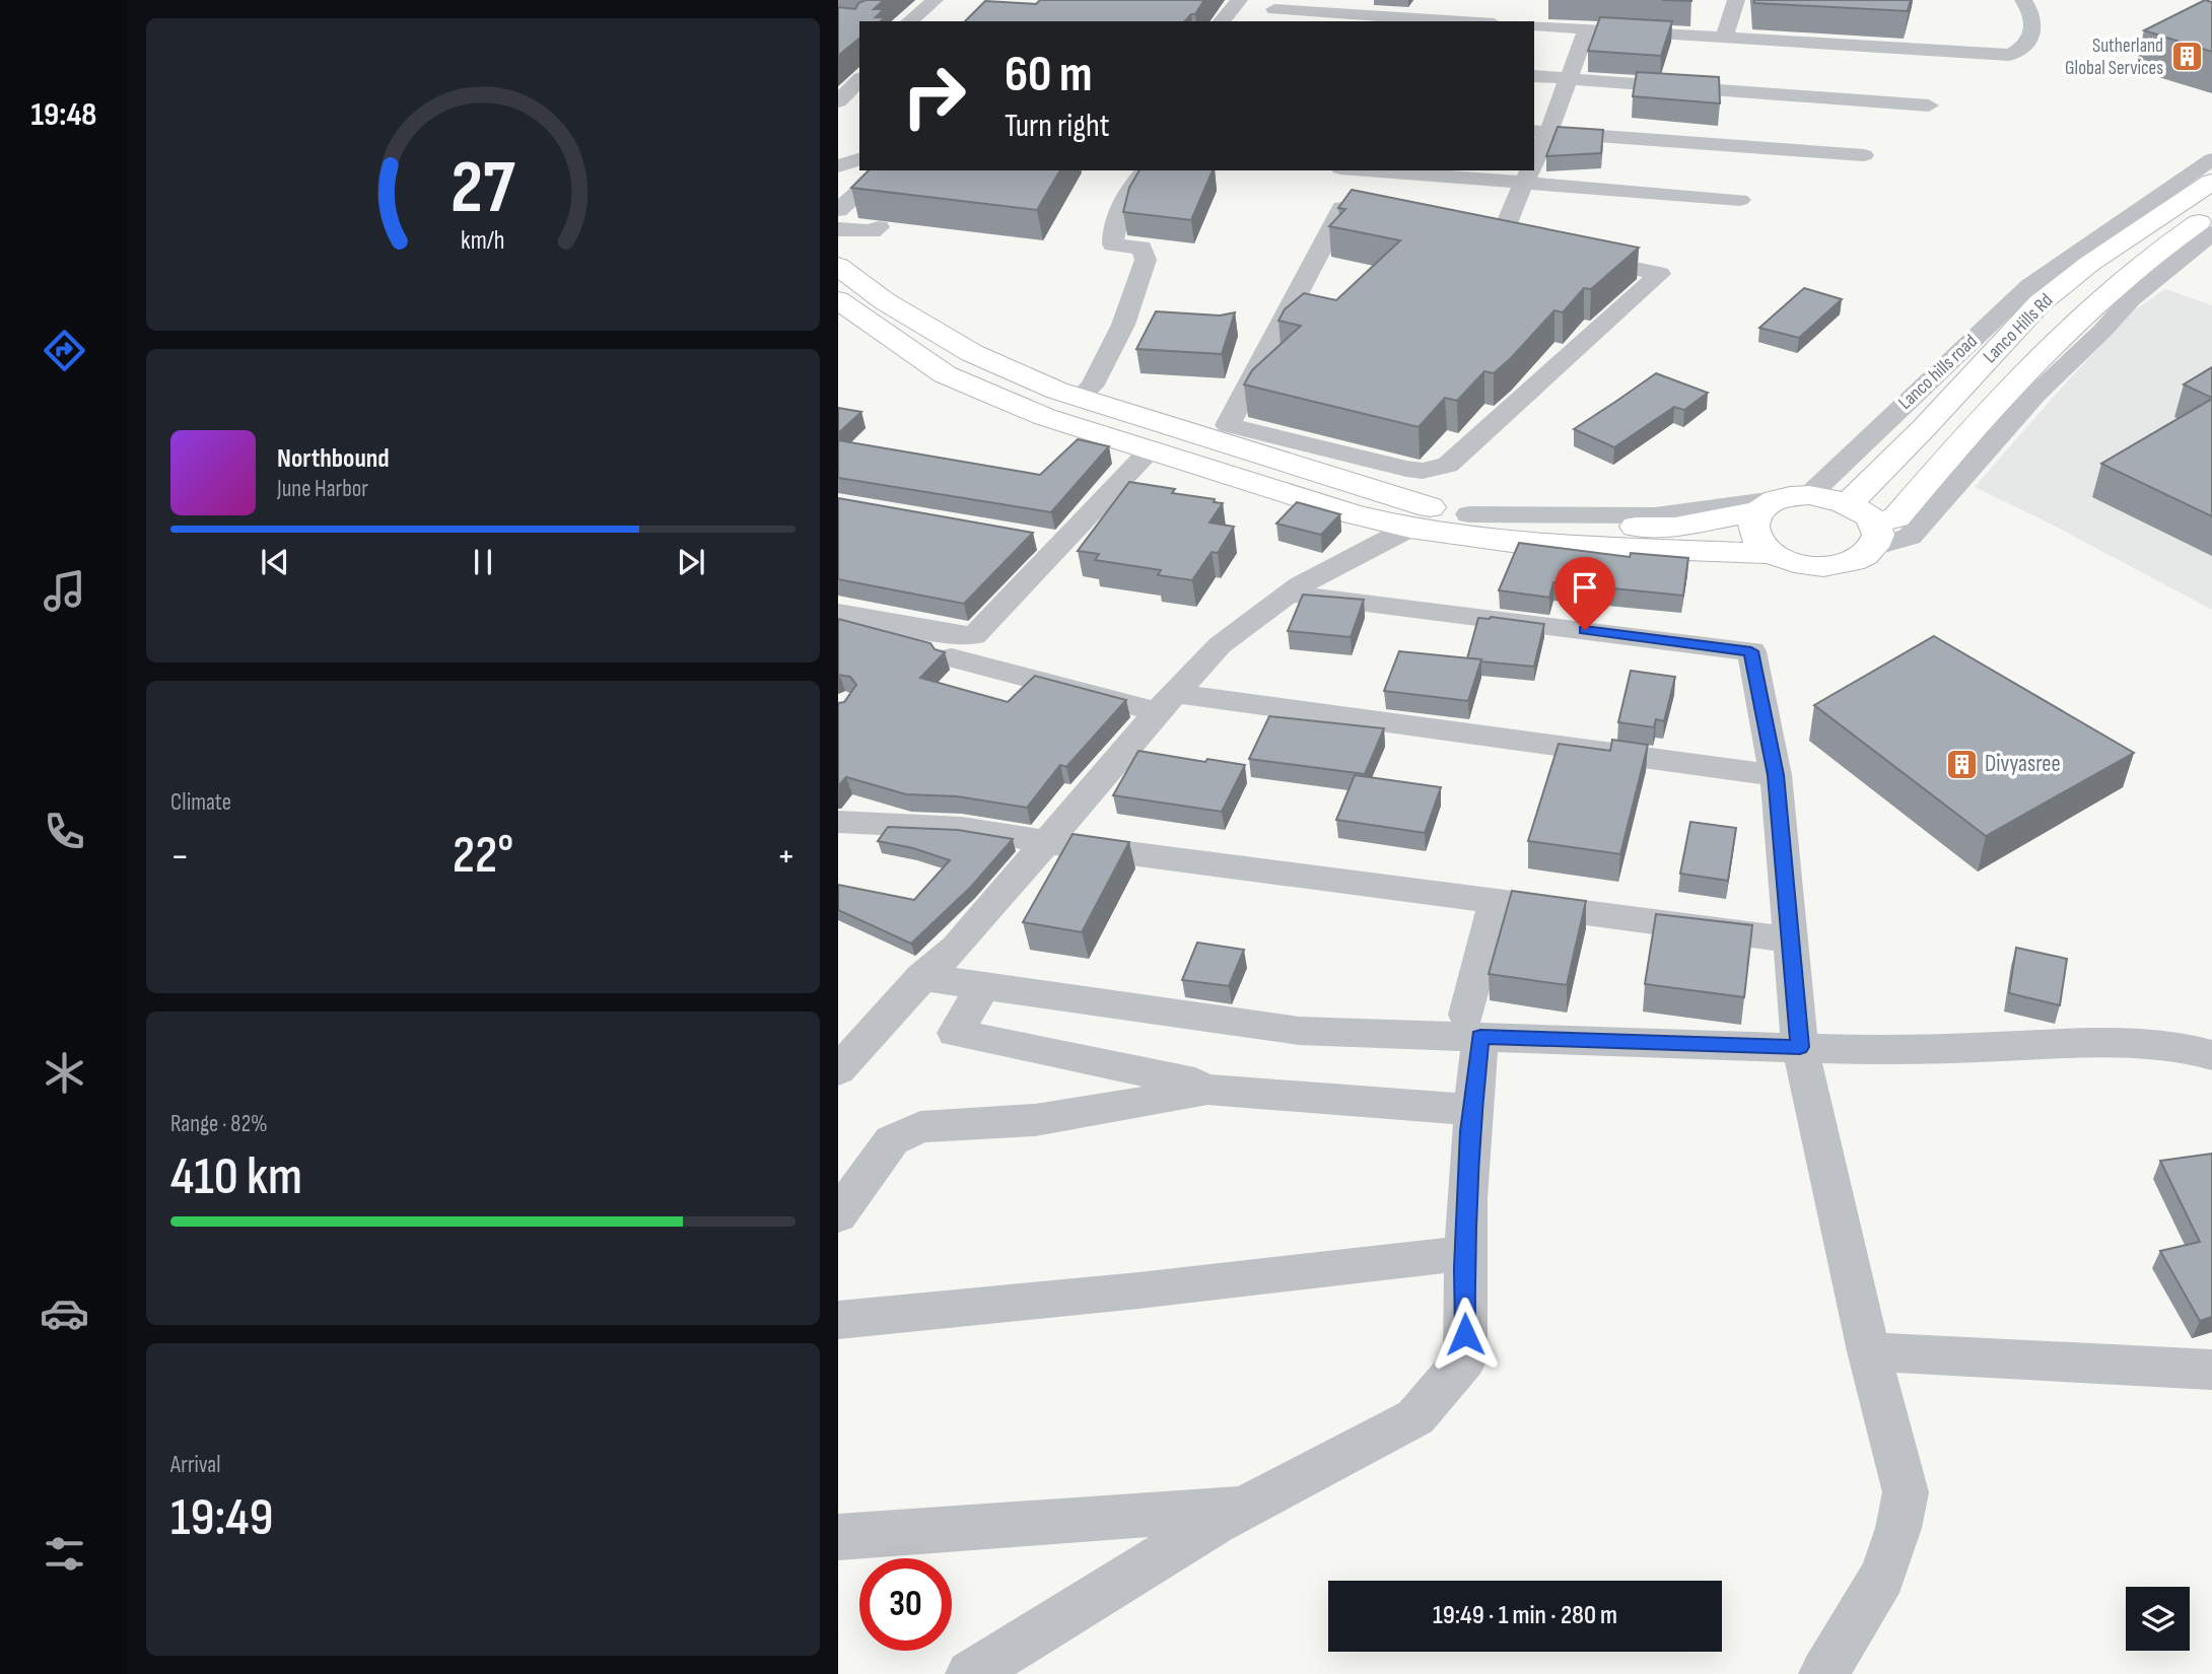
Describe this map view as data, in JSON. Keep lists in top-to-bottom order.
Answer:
{
  "streets": {
    "main road": ["Lanco Hills Rd"],
    "street": ["Lanco hills road"]
  },
  "crossings": [
    ["Lanco Hills Rd", "Lanco hills road"]
  ],
  "places": {
    "building": ["Sutherland Global Services", "Divyasree"]
  },
  "page": {
    "tabs": "19:48",
    "turn": ["60 m", "Turn right"],
    "song": ["Northbound", "June Harbor"],
    "tile": [
      "Climate",
      ["Range · 82%", "410 km"],
      ["Arrival", "19:49"]
    ],
    "heat": ["−", "22°", "+"],
    "limit": "30",
    "trip": "19:49 · 1 min · 280 m",
    "gauge": ["27", "km/h"]
  }
}
